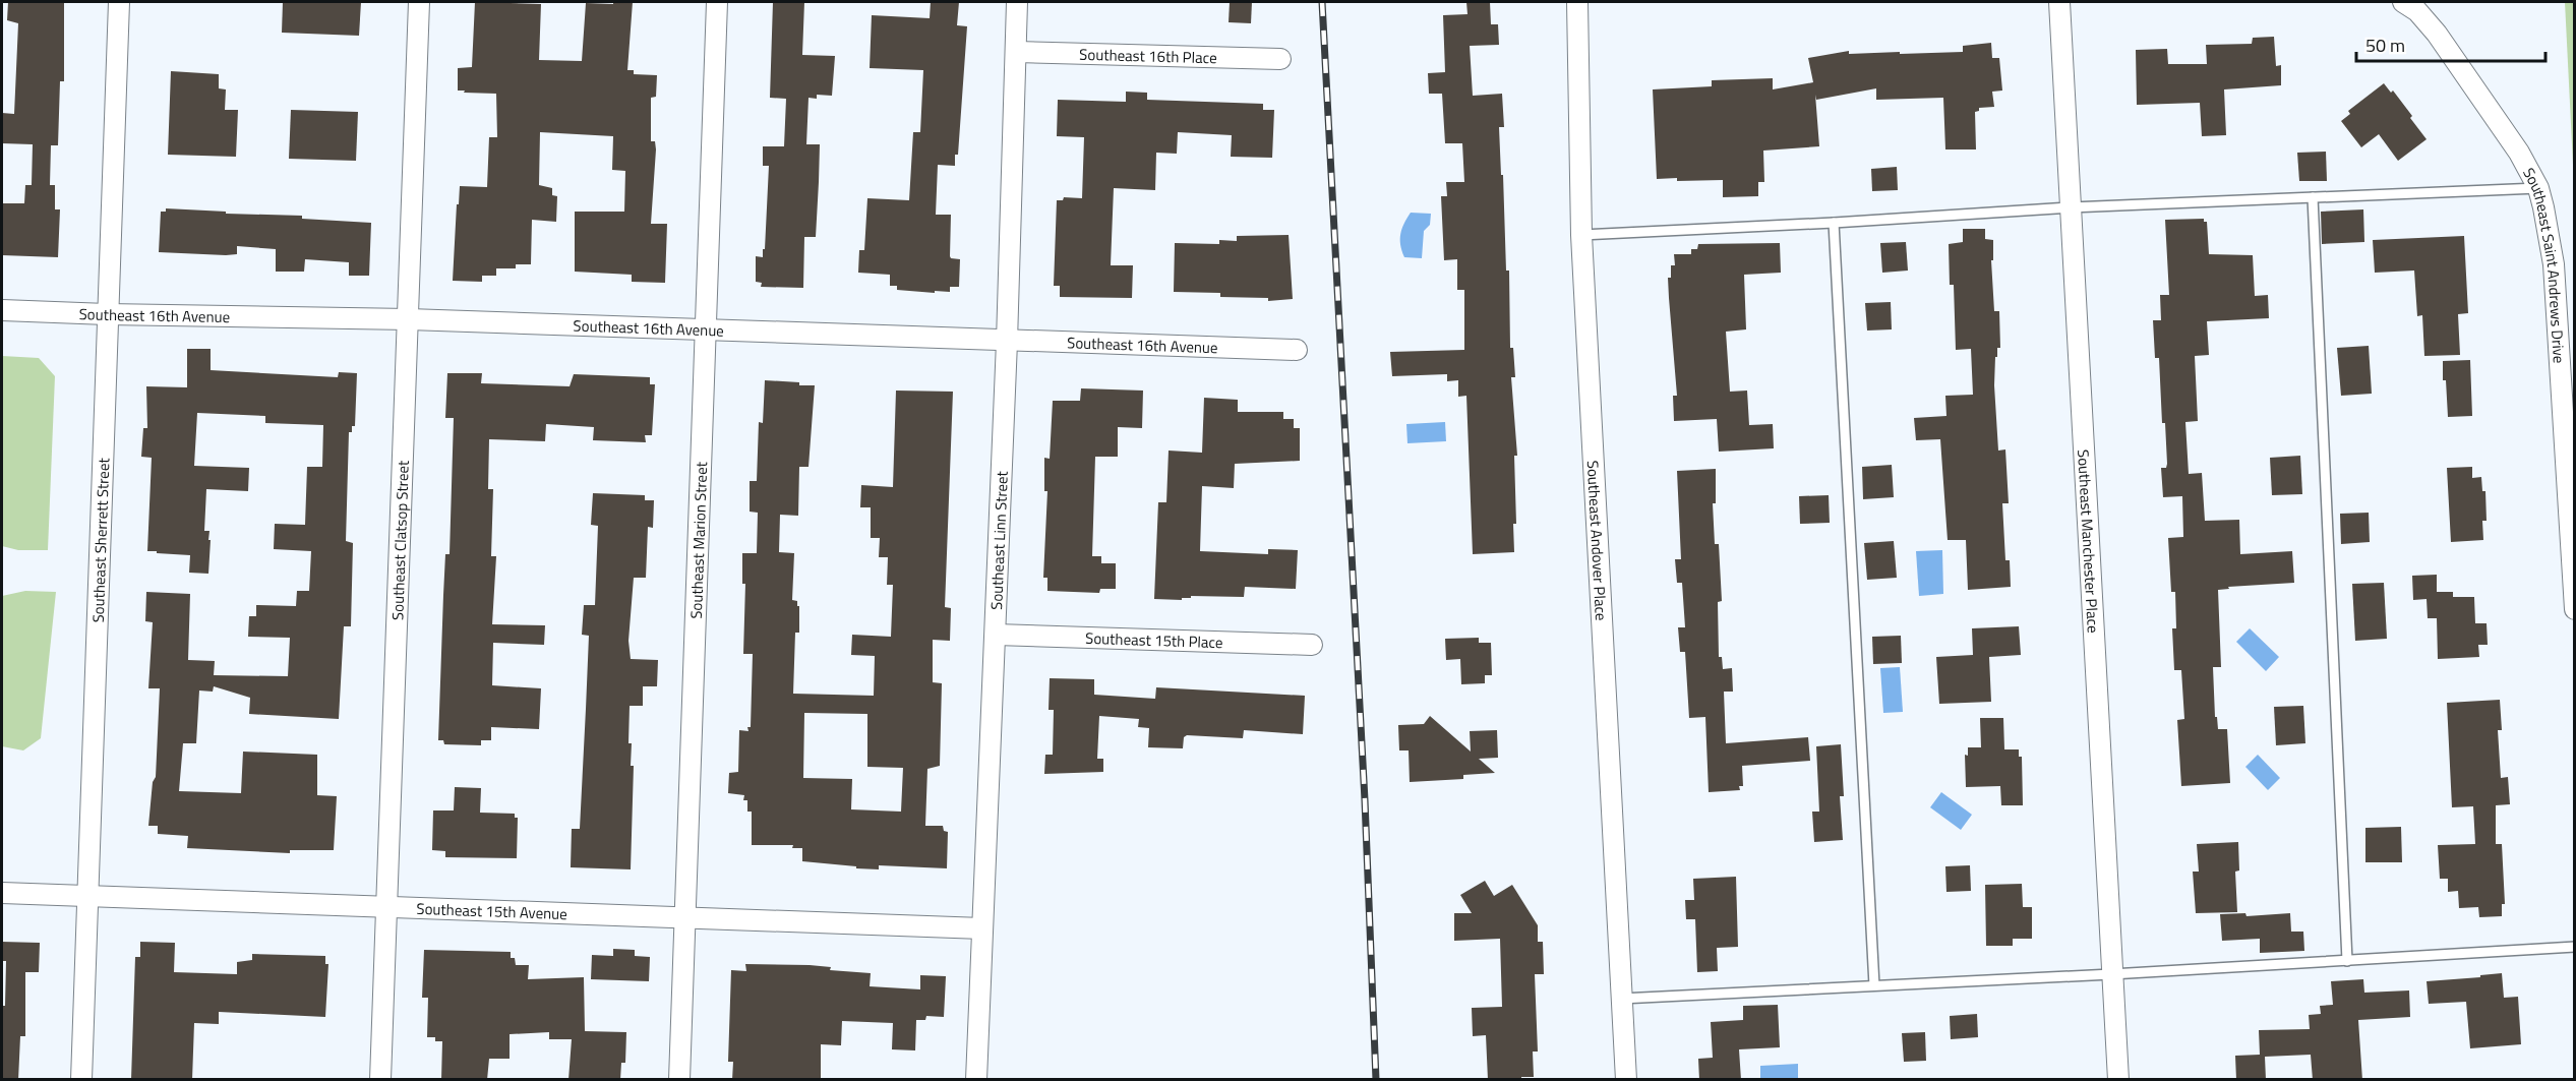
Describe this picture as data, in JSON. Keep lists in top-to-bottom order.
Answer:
{
  "streets": {
    "street": [
      "Southeast 16th Place",
      "Southeast Saint Andrews Drive",
      "Southeast 16th Avenue",
      "Southeast Sherrett Street",
      "Southeast Clatsop Street",
      "Southeast Marion Street",
      "Southeast Linn Street",
      "Southeast Andover Place",
      "Southeast Manchester Place",
      "Southeast 15th Place",
      "Southeast 15th Avenue"
    ]
  },
  "crossings": [
    ["Southeast 16th Place", "Southeast Linn Street"],
    ["Southeast 16th Avenue", "Southeast Sherrett Street"],
    ["Southeast 16th Avenue", "Southeast Clatsop Street"],
    ["Southeast 16th Avenue", "Southeast Marion Street"],
    ["Southeast 16th Avenue", "Southeast Linn Street"],
    ["Southeast Sherrett Street", "Southeast 15th Avenue"],
    ["Southeast Clatsop Street", "Southeast 15th Avenue"],
    ["Southeast Marion Street", "Southeast 15th Avenue"],
    ["Southeast Linn Street", "Southeast 15th Place"],
    ["Southeast Linn Street", "Southeast 15th Avenue"]
  ],
  "scale_bar": "50 m"
}
